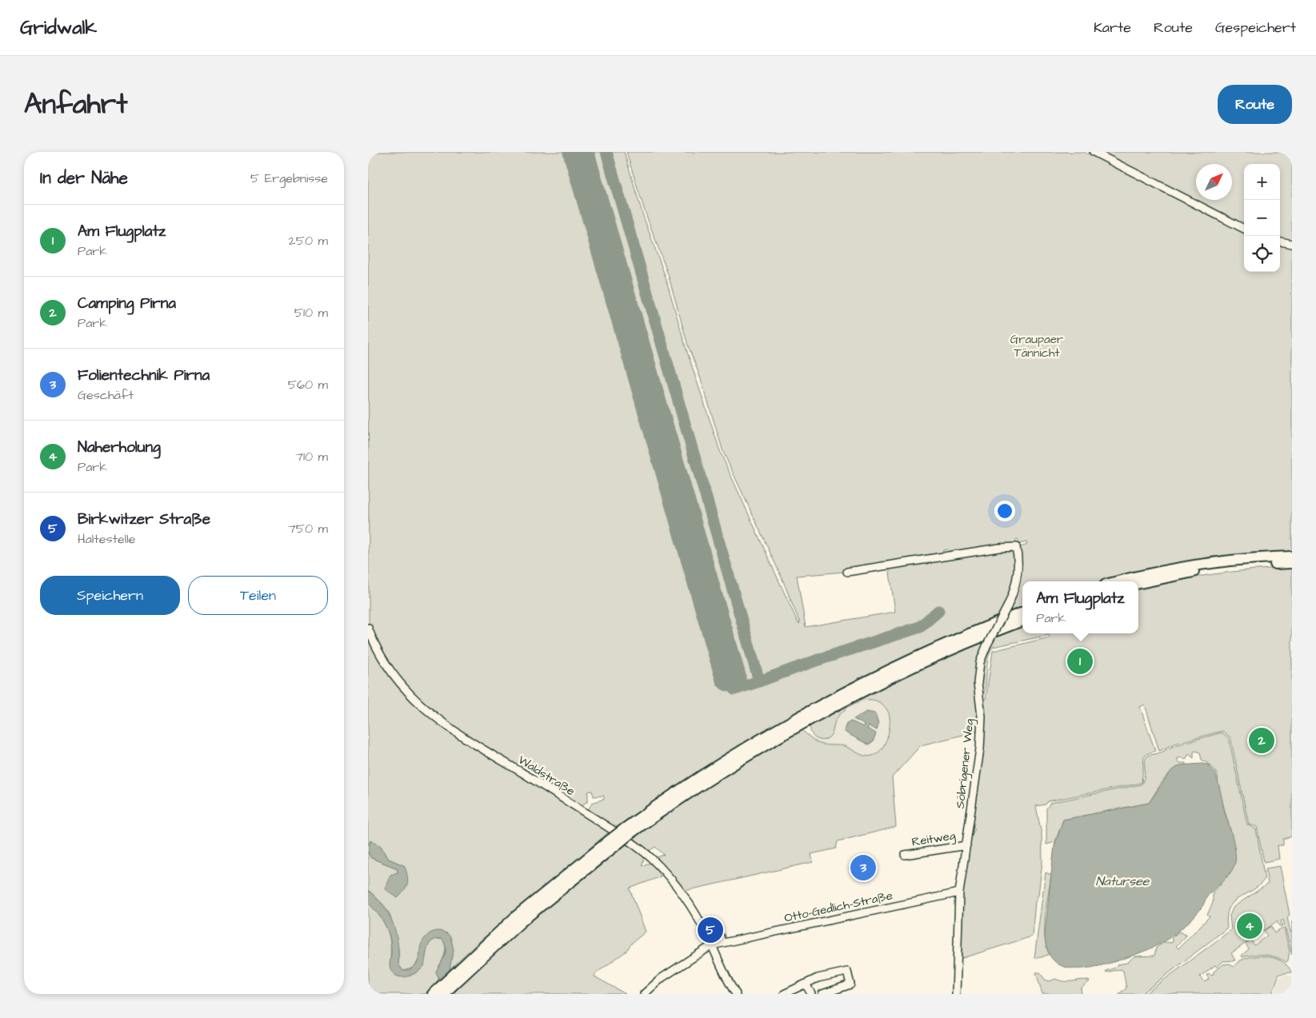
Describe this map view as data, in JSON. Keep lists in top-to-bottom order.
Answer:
{
  "streets": {
    "street": [
      "Söbrigener Weg",
      "Waldstraße",
      "Reitweg",
      "Otto-Gedlich-Straße"
    ]
  },
  "crossings": [
    ["Söbrigener Weg", "Reitweg"],
    ["Söbrigener Weg", "Otto-Gedlich-Straße"],
    ["Waldstraße", "Otto-Gedlich-Straße"]
  ],
  "water": ["Natursee"],
  "parks": ["Graupaer Tännicht"],
  "north": "top right",
  "page": {
    "header": "Gridwalk",
    "nav": ["Karte", "Route", "Gespeichert"],
    "title": "Anfahrt",
    "buttons": [
      "Route",
      ["Speichern", "Teilen"]
    ],
    "heading": ["In der Nähe", "5 Ergebnisse"],
    "map_buttons": ["+", "−"],
    "list": [
      {
        "mark": "1",
        "name": "Am Flugplatz",
        "note": "Park",
        "value": "250 m"
      },
      {
        "mark": "2",
        "name": "Camping Pirna",
        "note": "Park",
        "value": "510 m"
      },
      {
        "mark": "3",
        "name": "Folientechnik Pirna",
        "note": "Geschäft",
        "value": "560 m"
      },
      {
        "mark": "4",
        "name": "Naherholung",
        "note": "Park",
        "value": "710 m"
      },
      {
        "mark": "5",
        "name": "Birkwitzer Straße",
        "note": "Haltestelle",
        "value": "750 m"
      }
    ],
    "popup": ["Am Flugplatz", "Park"],
    "pins": [
      "1",
      "2",
      "3",
      "4",
      "5"
    ]
  }
}
